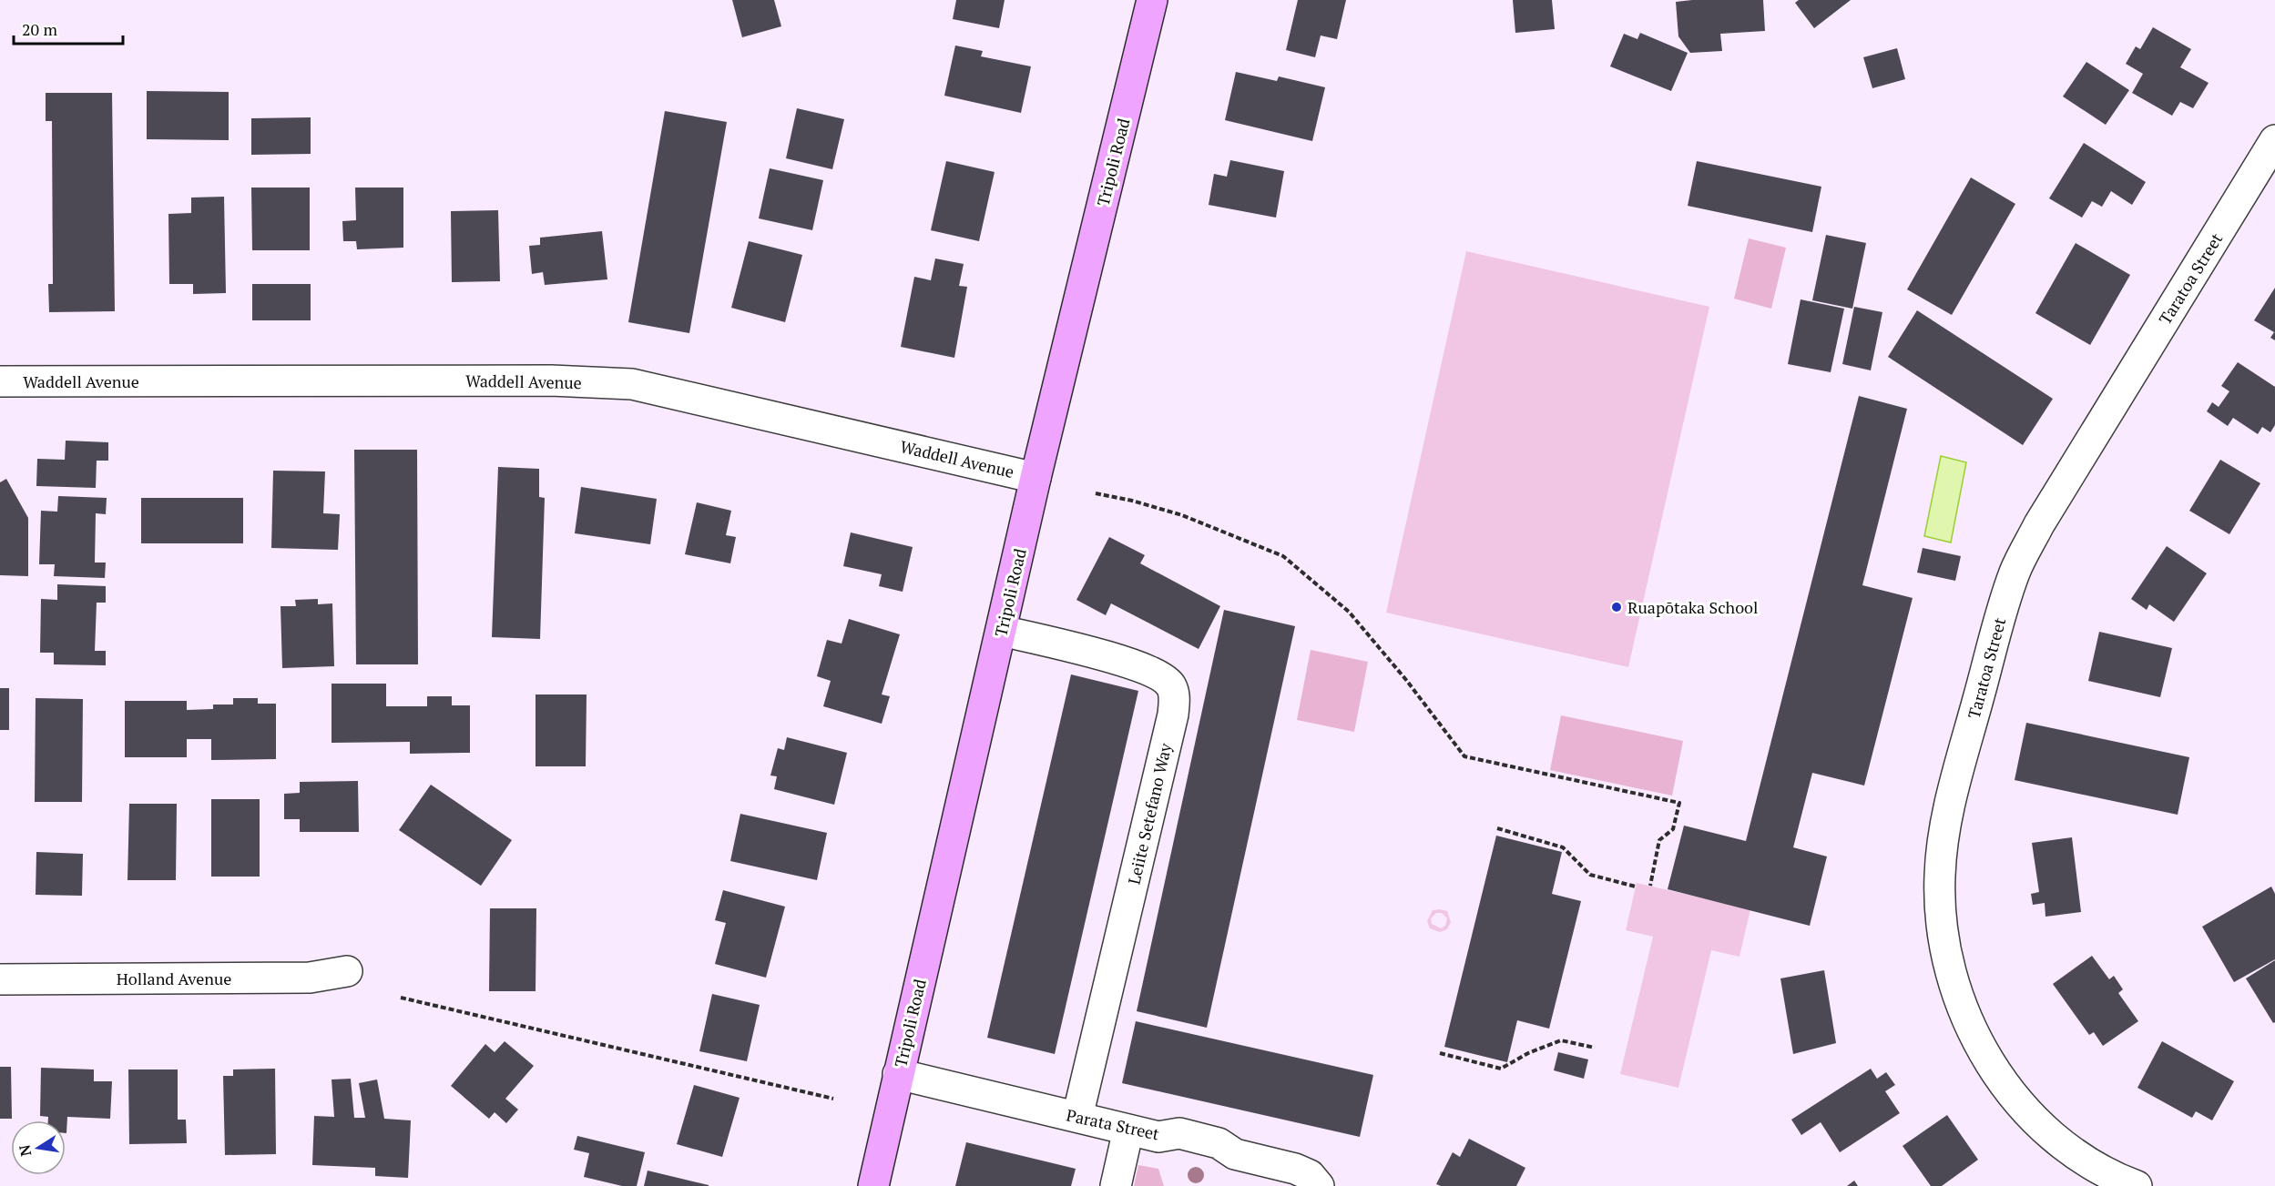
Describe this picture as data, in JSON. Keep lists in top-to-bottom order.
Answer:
{
  "streets": {
    "street": [
      "Tripoli Road",
      "Taratoa Street",
      "Waddell Avenue",
      "Leiite Setefano Way",
      "Holland Avenue",
      "Parata Street"
    ]
  },
  "crossings": [
    ["Tripoli Road", "Waddell Avenue"],
    ["Tripoli Road", "Leiite Setefano Way"],
    ["Tripoli Road", "Parata Street"],
    ["Leiite Setefano Way", "Parata Street"]
  ],
  "places": ["Ruapōtaka School"],
  "scale_bar": "20 m",
  "north": "left"
}
